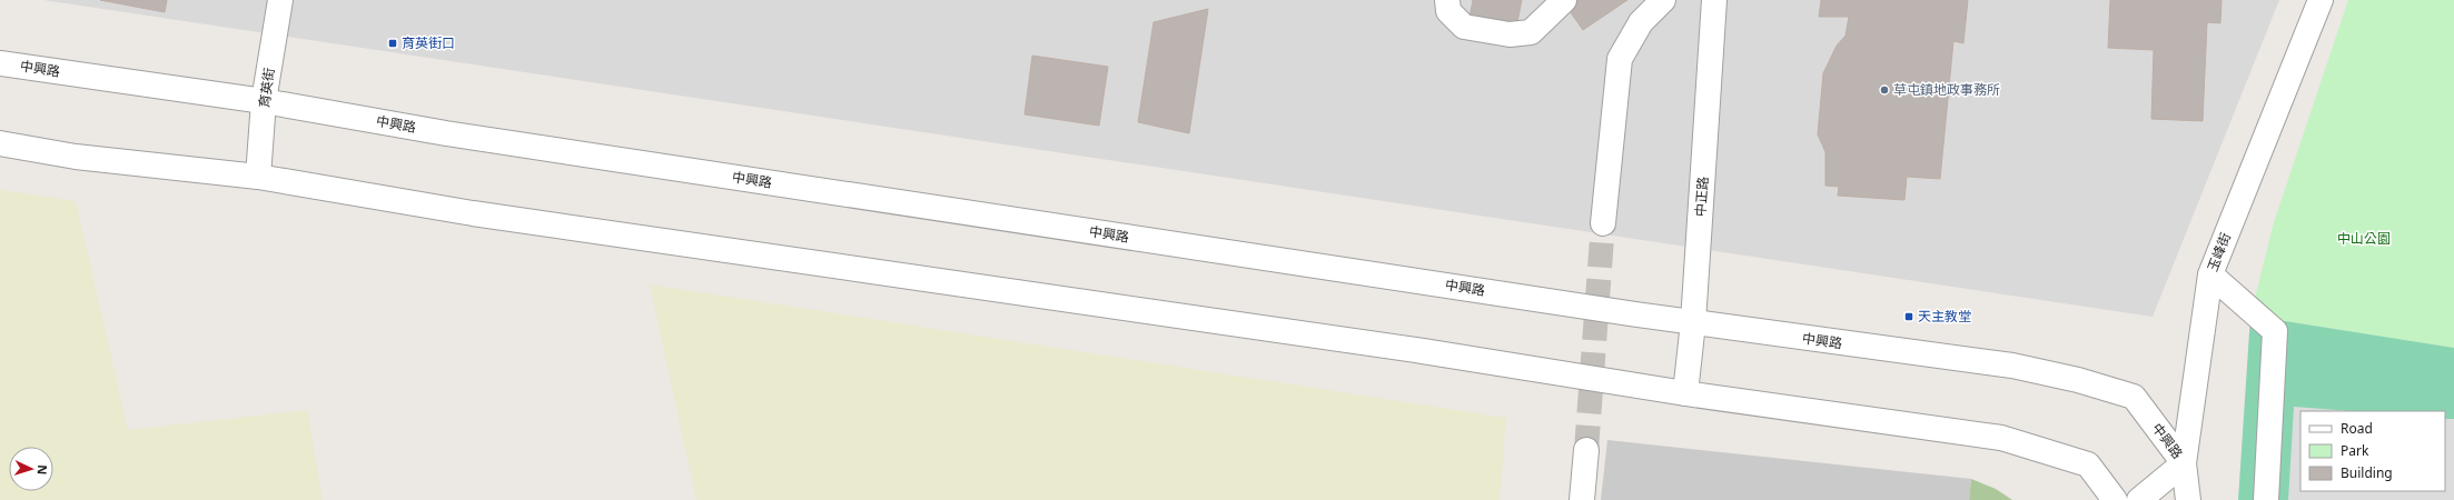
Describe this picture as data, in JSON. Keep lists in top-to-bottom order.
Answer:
{
  "streets": {
    "street": [
      "中興路",
      "育英街",
      "中正路",
      "玉峰街"
    ]
  },
  "crossings": [
    ["中興路", "育英街"],
    ["中興路", "中正路"],
    ["中興路", "玉峰街"]
  ],
  "parks": ["中山公園"],
  "places": {
    "transit": ["育英街口", "天主教堂"],
    "other": ["草屯鎮地政事務所"]
  },
  "legend": ["Road", "Park", "Building"],
  "north": "right"
}
